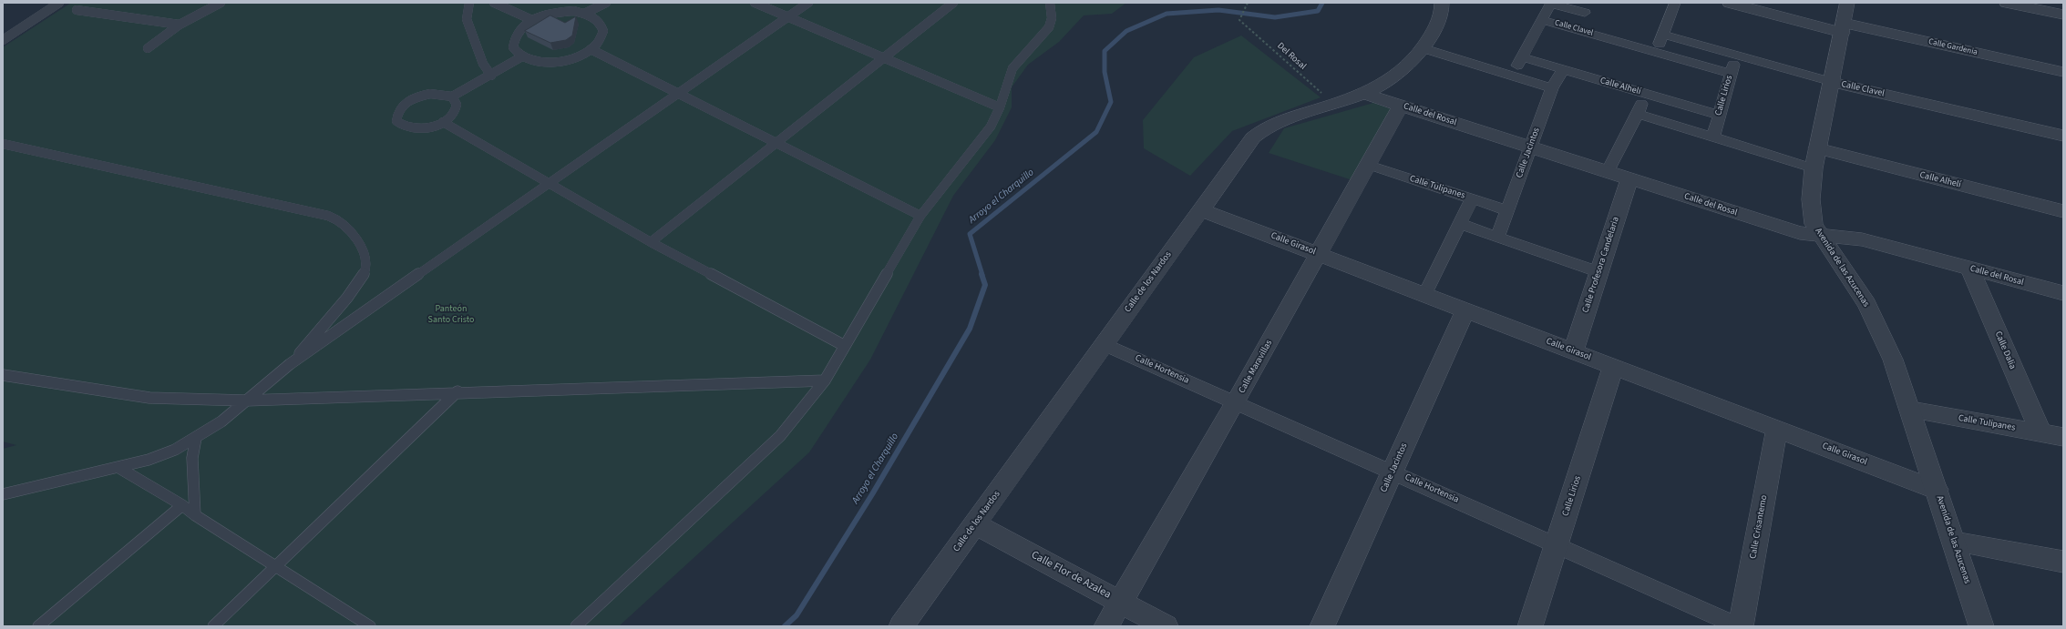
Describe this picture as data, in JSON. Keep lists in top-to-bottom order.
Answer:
{
  "streets": {
    "street": [
      "Calle Clavel",
      "Calle Gardenia",
      "Calle Alhelí",
      "Calle Lirios",
      "Calle del Rosal",
      "Calle Jacintos",
      "Calle Tulipanes",
      "Calle Girasol",
      "Calle Profesora Candelaria",
      "Avenida de las Azucenas",
      "Calle de los Nardos",
      "Calle Dalia",
      "Calle Maravillas",
      "Calle Hortensia",
      "Calle Crisantemo",
      "Calle Flor de Azalea"
    ],
    "path": ["Del Rosal"]
  },
  "crossings": [
    ["Calle Clavel", "Calle Lirios"],
    ["Calle Clavel", "Avenida de las Azucenas"],
    ["Calle Gardenia", "Avenida de las Azucenas"],
    ["Del Rosal", "Calle de los Nardos"],
    ["Calle Alhelí", "Calle Lirios"],
    ["Calle Alhelí", "Calle Jacintos"],
    ["Calle Alhelí", "Avenida de las Azucenas"],
    ["Calle Lirios", "Calle Girasol"],
    ["Calle Lirios", "Calle Hortensia"],
    ["Calle del Rosal", "Calle Jacintos"],
    ["Calle del Rosal", "Calle Profesora Candelaria"],
    ["Calle del Rosal", "Avenida de las Azucenas"],
    ["Calle del Rosal", "Calle de los Nardos"],
    ["Calle del Rosal", "Calle Dalia"],
    ["Calle del Rosal", "Calle Maravillas"],
    ["Calle Jacintos", "Calle Tulipanes"],
    ["Calle Jacintos", "Calle Girasol"],
    ["Calle Jacintos", "Calle Hortensia"],
    ["Calle Tulipanes", "Avenida de las Azucenas"],
    ["Calle Tulipanes", "Calle Dalia"],
    ["Calle Tulipanes", "Calle Maravillas"],
    ["Calle Girasol", "Calle Profesora Candelaria"],
    ["Calle Girasol", "Avenida de las Azucenas"],
    ["Calle Girasol", "Calle de los Nardos"],
    ["Calle Girasol", "Calle Maravillas"],
    ["Calle Girasol", "Calle Crisantemo"],
    ["Calle de los Nardos", "Calle Hortensia"],
    ["Calle de los Nardos", "Calle Flor de Azalea"],
    ["Calle Maravillas", "Calle Hortensia"],
    ["Calle Maravillas", "Calle Flor de Azalea"],
    ["Calle Hortensia", "Calle Crisantemo"]
  ],
  "water": ["Arroyo el Charquillo"],
  "parks": ["Panteón Santo Cristo"]
}
